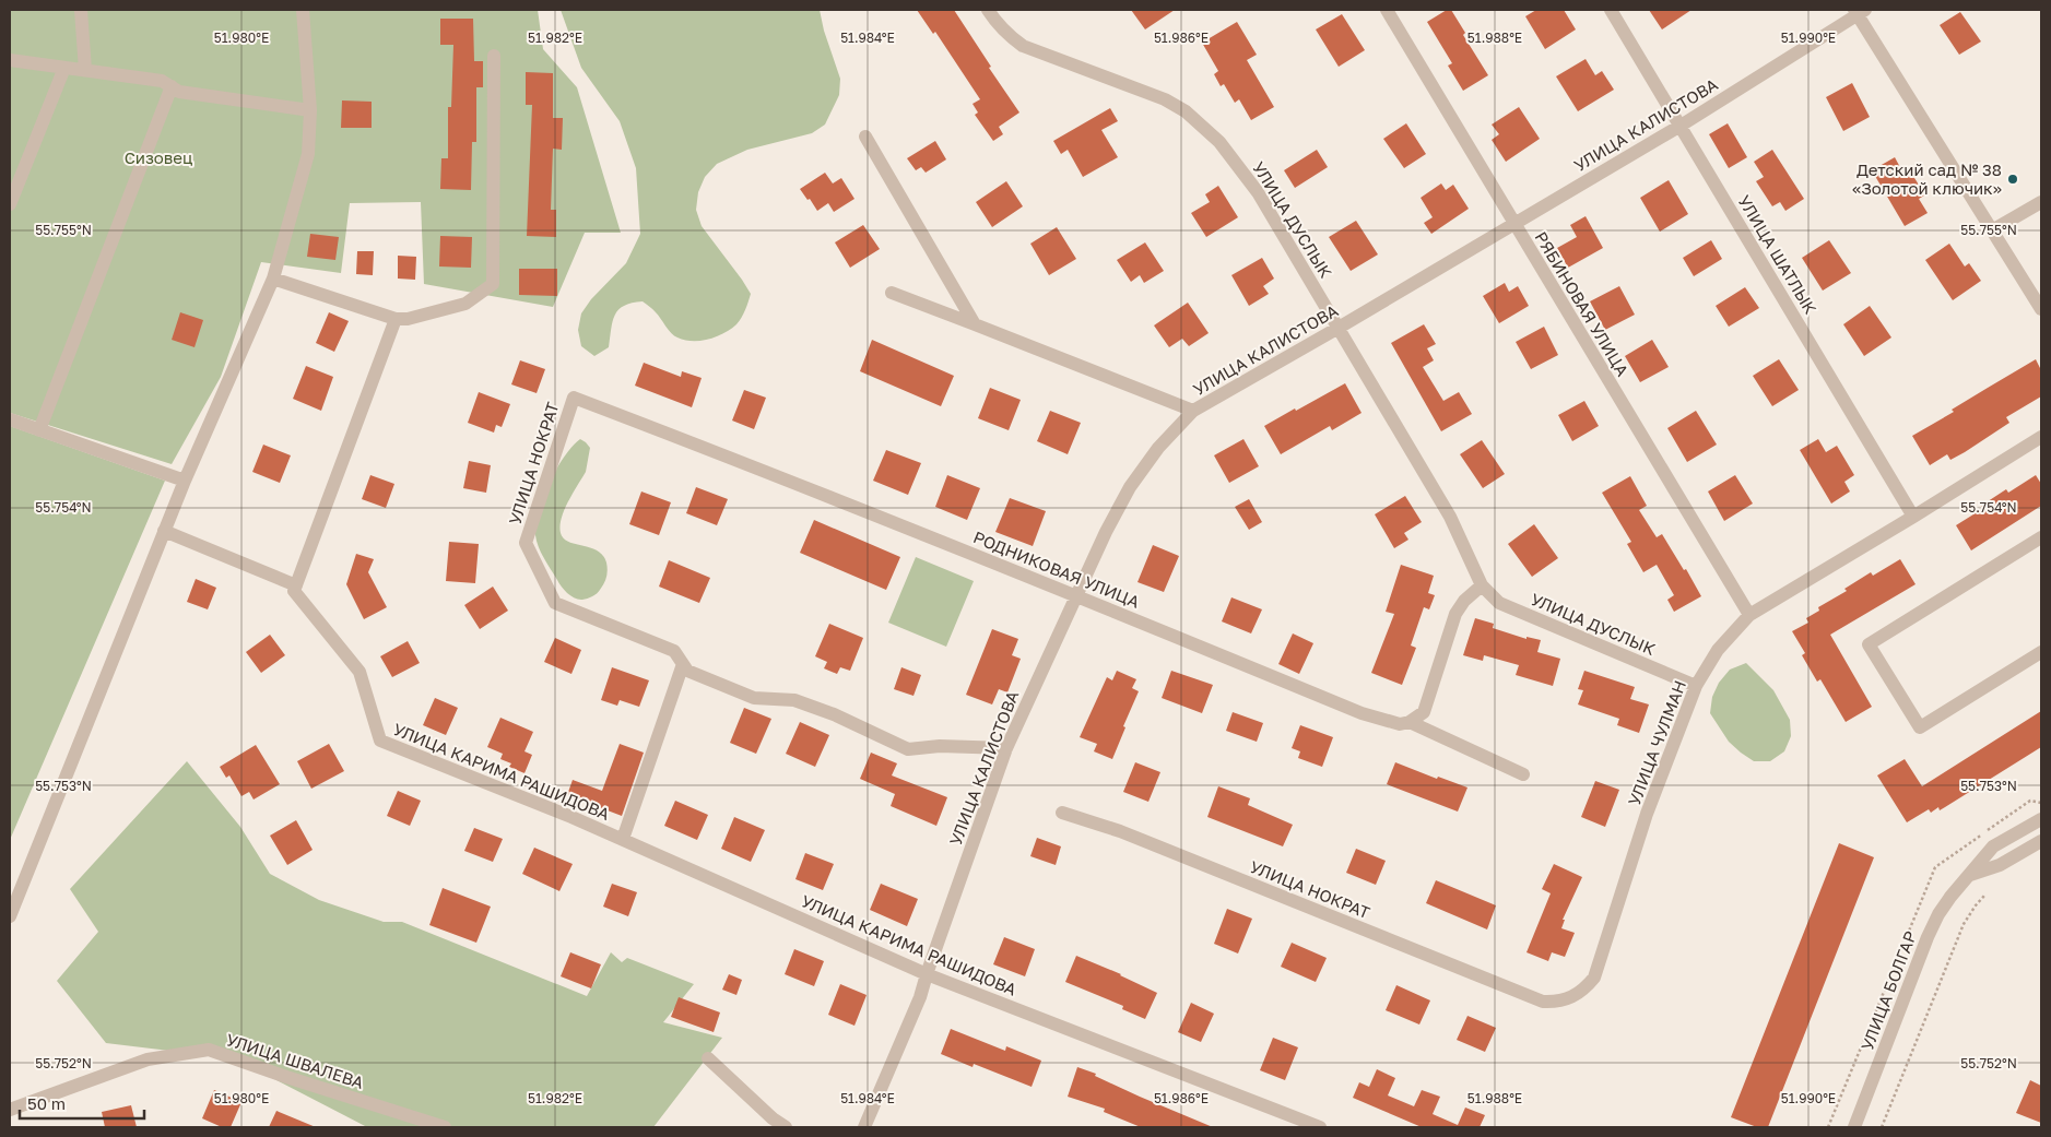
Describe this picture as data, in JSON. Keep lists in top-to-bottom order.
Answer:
{
  "streets": {
    "street": [
      "УЛИЦА КАЛИСТОВА",
      "УЛИЦА ДУСЛЫК",
      "УЛИЦА ШАТЛЫК",
      "РЯБИНОВАЯ УЛИЦА",
      "УЛИЦА НОКРАТ",
      "РОДНИКОВАЯ УЛИЦА",
      "УЛИЦА ЧУЛМАН",
      "УЛИЦА КАРИМА РАШИДОВА",
      "УЛИЦА БОЛГАР",
      "УЛИЦА ШВАЛЕВА"
    ]
  },
  "crossings": [
    ["УЛИЦА КАЛИСТОВА", "УЛИЦА ДУСЛЫК"],
    ["УЛИЦА КАЛИСТОВА", "УЛИЦА ШАТЛЫК"],
    ["УЛИЦА КАЛИСТОВА", "РЯБИНОВАЯ УЛИЦА"],
    ["УЛИЦА КАЛИСТОВА", "УЛИЦА НОКРАТ"],
    ["УЛИЦА КАЛИСТОВА", "РОДНИКОВАЯ УЛИЦА"],
    ["УЛИЦА КАЛИСТОВА", "УЛИЦА КАРИМА РАШИДОВА"],
    ["УЛИЦА ДУСЛЫК", "УЛИЦА ЧУЛМАН"],
    ["УЛИЦА ШАТЛЫК", "УЛИЦА ЧУЛМАН"],
    ["РЯБИНОВАЯ УЛИЦА", "УЛИЦА ЧУЛМАН"],
    ["УЛИЦА НОКРАТ", "РОДНИКОВАЯ УЛИЦА"],
    ["УЛИЦА НОКРАТ", "УЛИЦА ЧУЛМАН"]
  ],
  "parks": ["Сизовец"],
  "places": ["Детский сад № 38 «Золотой ключик»"],
  "scale_bar": "50 m",
  "coordinates": [
    "51.980°E",
    "51.982°E",
    "51.984°E",
    "51.986°E",
    "51.988°E",
    "51.990°E",
    "55.755°N",
    "55.754°N",
    "55.753°N",
    "55.752°N"
  ]
}
